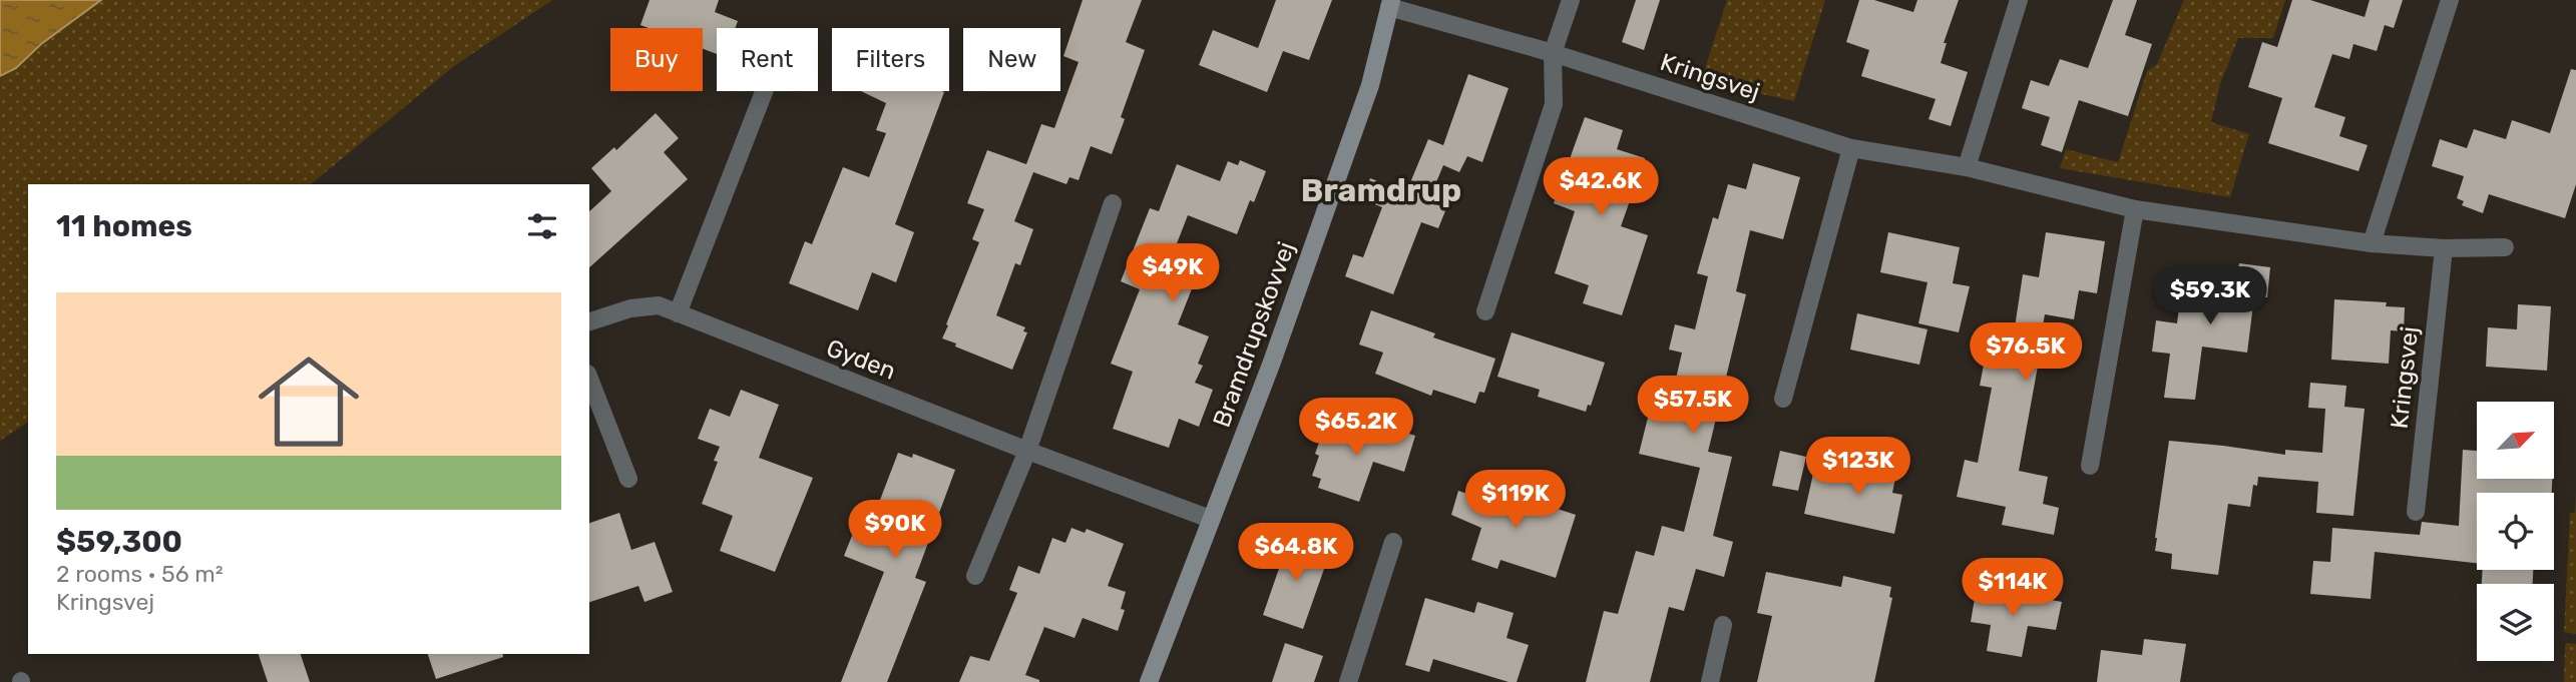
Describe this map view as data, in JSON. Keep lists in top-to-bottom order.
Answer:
{
  "streets": {
    "street": ["Kringsvej", "Bramdrupskovvej", "Gyden"]
  },
  "crossings": [
    ["Kringsvej", "Bramdrupskovvej"],
    ["Bramdrupskovvej", "Gyden"]
  ],
  "districts": ["Bramdrup"],
  "north": "top right",
  "page": {
    "chip": [
      "Buy",
      "Rent",
      "Filters",
      "New"
    ],
    "price": [
      "$42.6K",
      "$49K",
      "$59.3K",
      "$76.5K",
      "$57.5K",
      "$65.2K",
      "$123K",
      "$119K",
      "$90K",
      "$64.8K",
      "$114K"
    ],
    "heading": "11 homes",
    "list": [
      {
        "name": "$59,300",
        "note": "2 rooms · 56 m² · Kringsvej"
      }
    ]
  }
}
